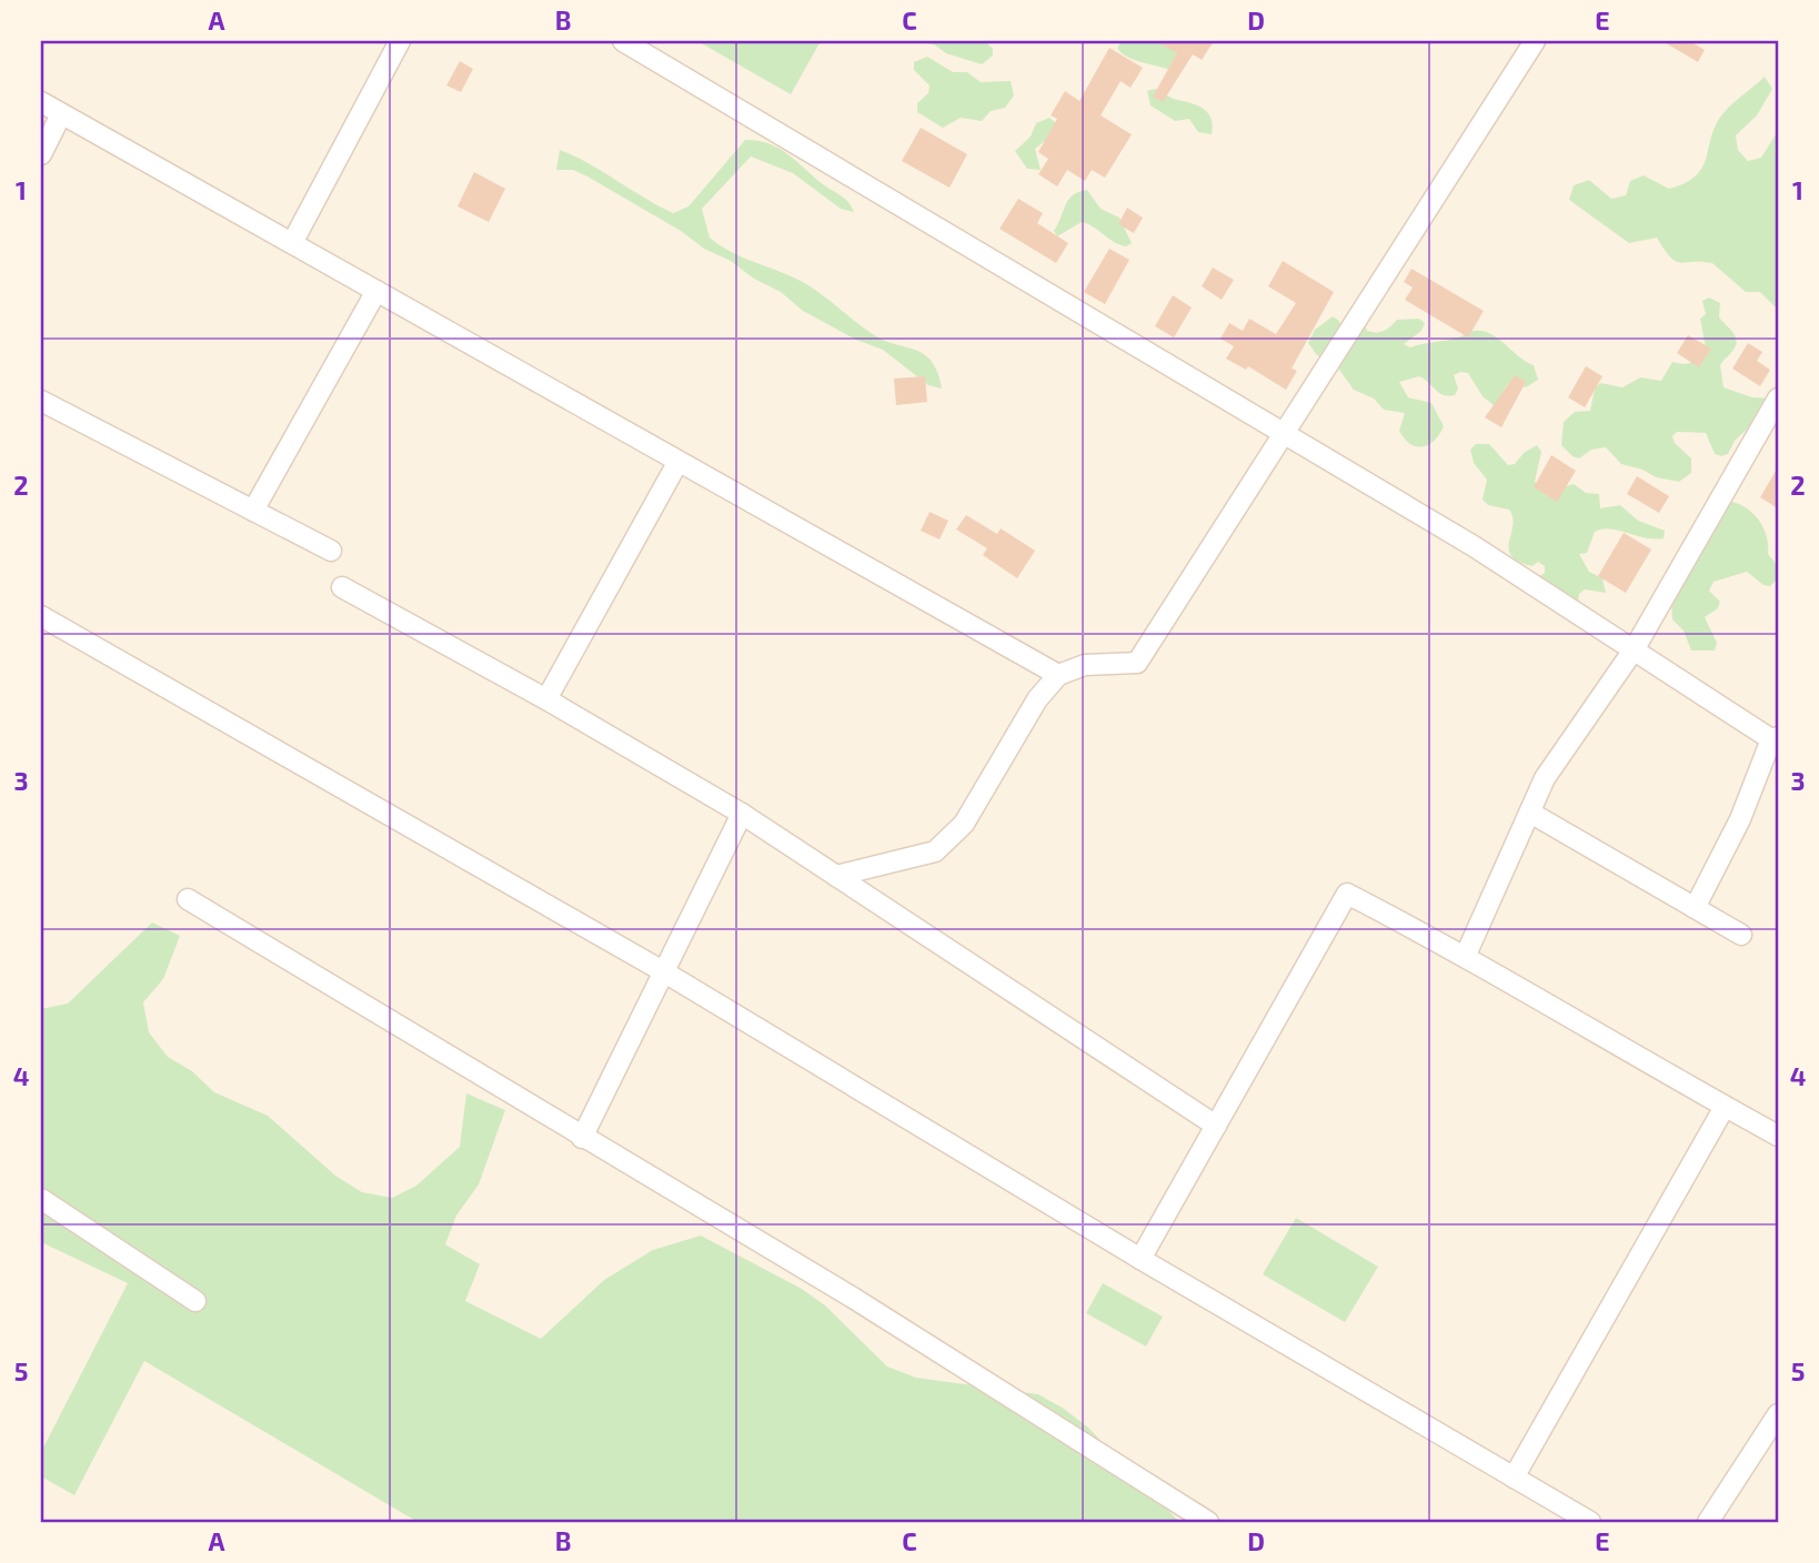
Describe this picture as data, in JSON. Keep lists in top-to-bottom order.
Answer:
{
  "grid": {
    "columns": [
      "A",
      "B",
      "C",
      "D",
      "E"
    ],
    "rows": [
      "1",
      "2",
      "3",
      "4",
      "5"
    ]
  }
}
